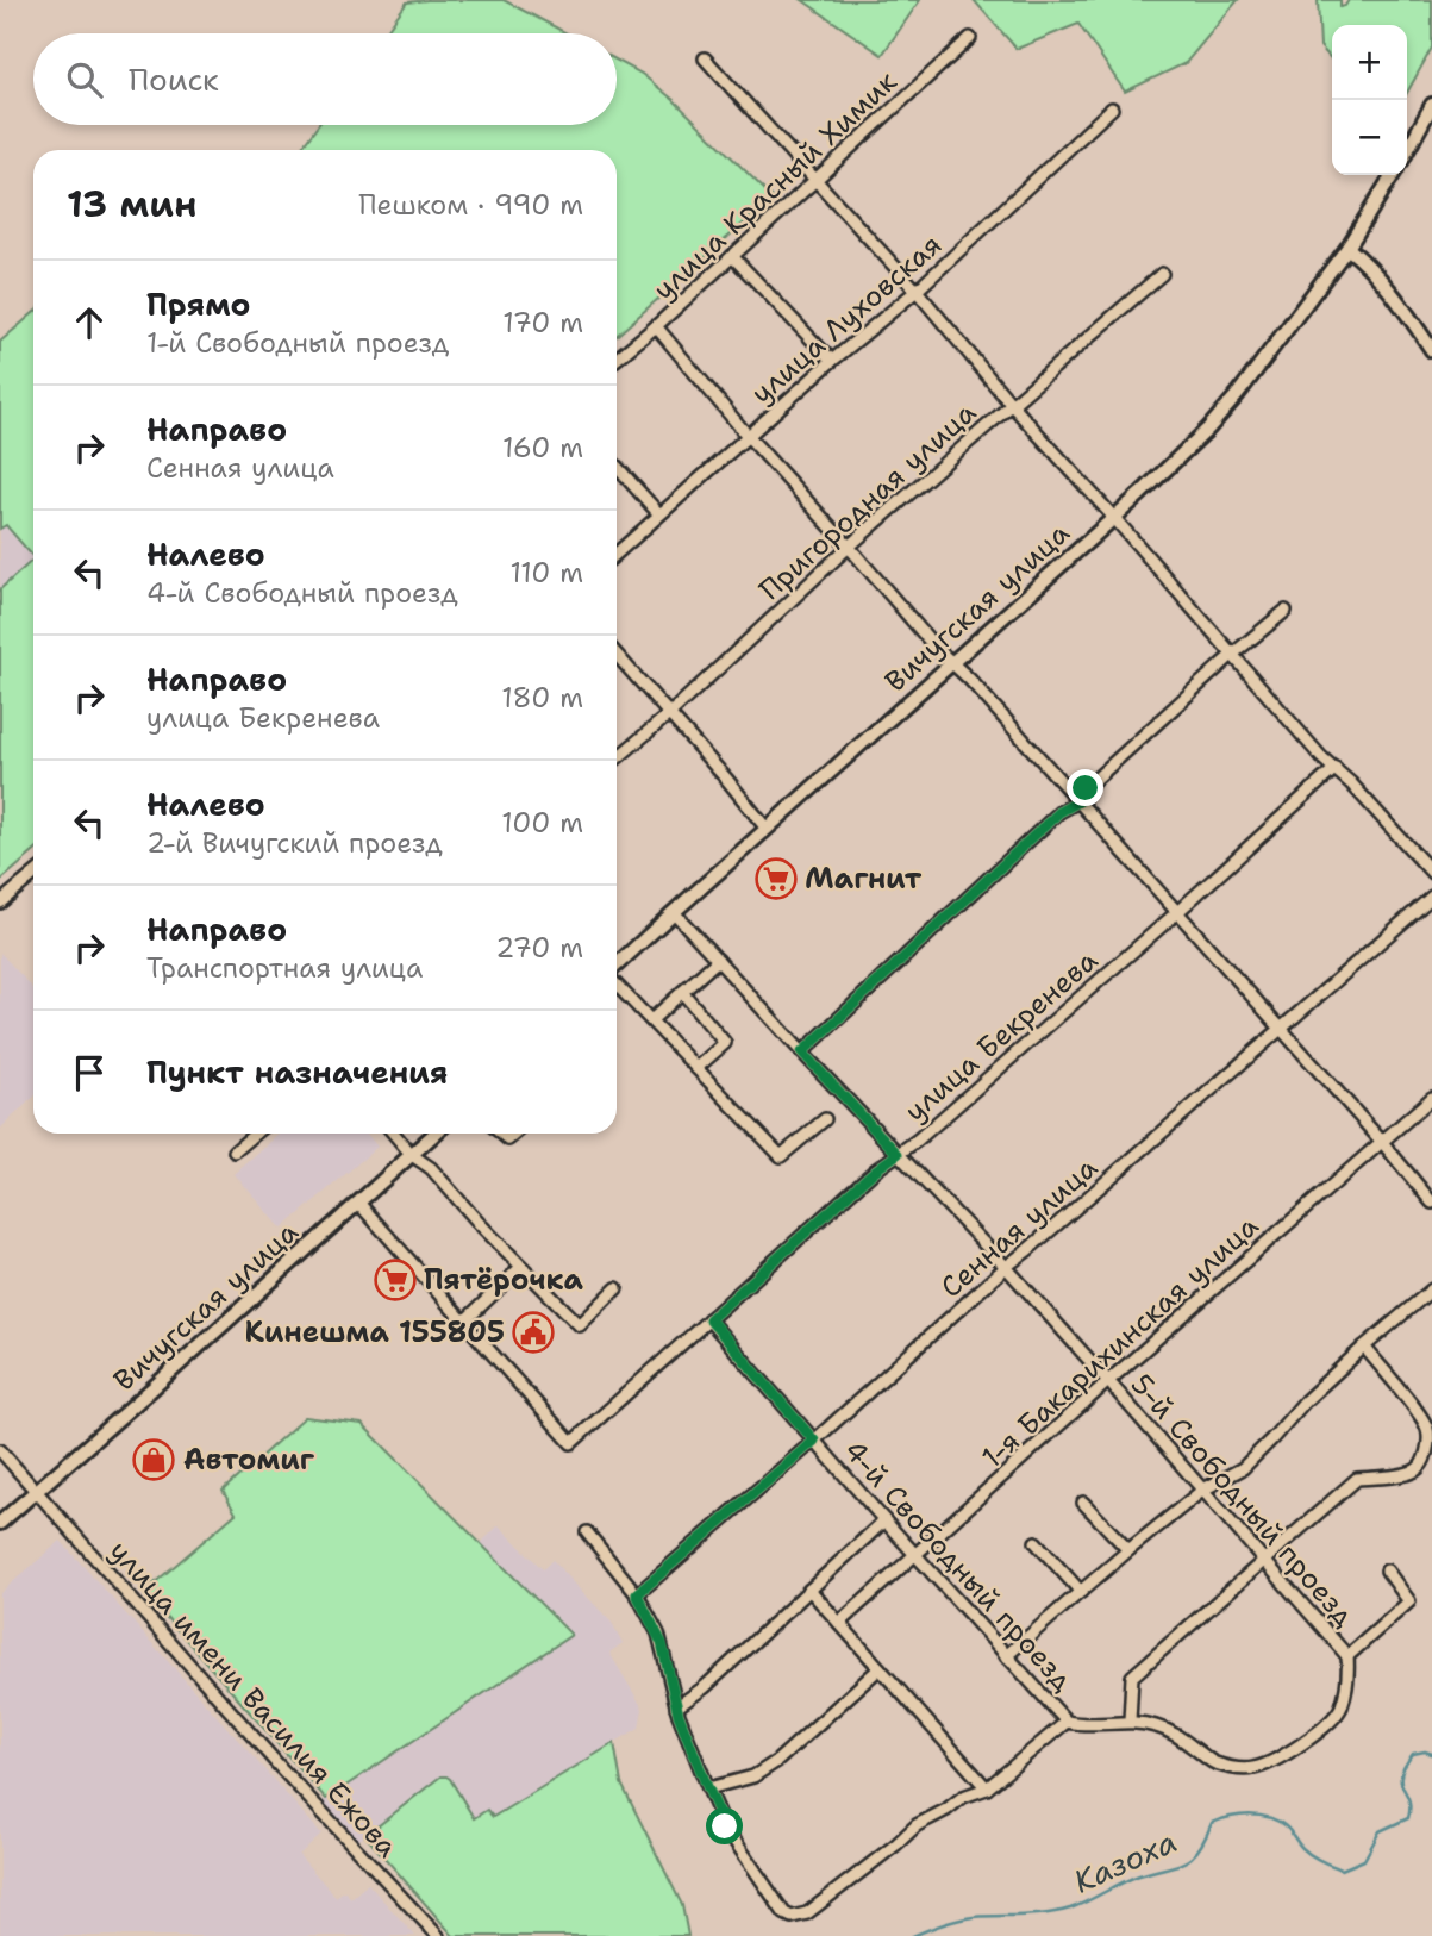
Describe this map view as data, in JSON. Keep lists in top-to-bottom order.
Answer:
{
  "streets": {
    "main road": ["Вичугская улица"],
    "street": [
      "улица Красный Химик",
      "улица Луховская",
      "Пригородная улица",
      "улица Бекренева",
      "Сенная улица",
      "1-я Бакарихинская улица",
      "5-й Свободный проезд",
      "4-й Свободный проезд",
      "улица имени Василия Ежова"
    ]
  },
  "crossings": [
    ["Вичугская улица", "5-й Свободный проезд"],
    ["Вичугская улица", "улица имени Василия Ежова"],
    ["улица Бекренева", "5-й Свободный проезд"],
    ["улица Бекренева", "4-й Свободный проезд"],
    ["Сенная улица", "5-й Свободный проезд"],
    ["Сенная улица", "4-й Свободный проезд"],
    ["1-я Бакарихинская улица", "5-й Свободный проезд"],
    ["1-я Бакарихинская улица", "4-й Свободный проезд"],
    ["5-й Свободный проезд", "4-й Свободный проезд"]
  ],
  "water": ["Казоха"],
  "places": {
    "supermarket": ["Магнит", "Пятёрочка"],
    "public building": ["Кинешма 155805"],
    "shop": ["Автомиг"]
  },
  "page": {
    "map_buttons": ["+", "−"],
    "search": "Поиск",
    "heading": ["13 мин", "Пешком · 990 m"],
    "list": [
      ["Прямо", "1-й Свободный проезд", "170 m"],
      ["Направо", "Сенная улица", "160 m"],
      ["Налево", "4-й Свободный проезд", "110 m"],
      ["Направо", "улица Бекренева", "180 m"],
      ["Налево", "2-й Вичугский проезд", "100 m"],
      ["Направо", "Транспортная улица", "270 m"],
      "Пункт назначения"
    ]
  }
}
